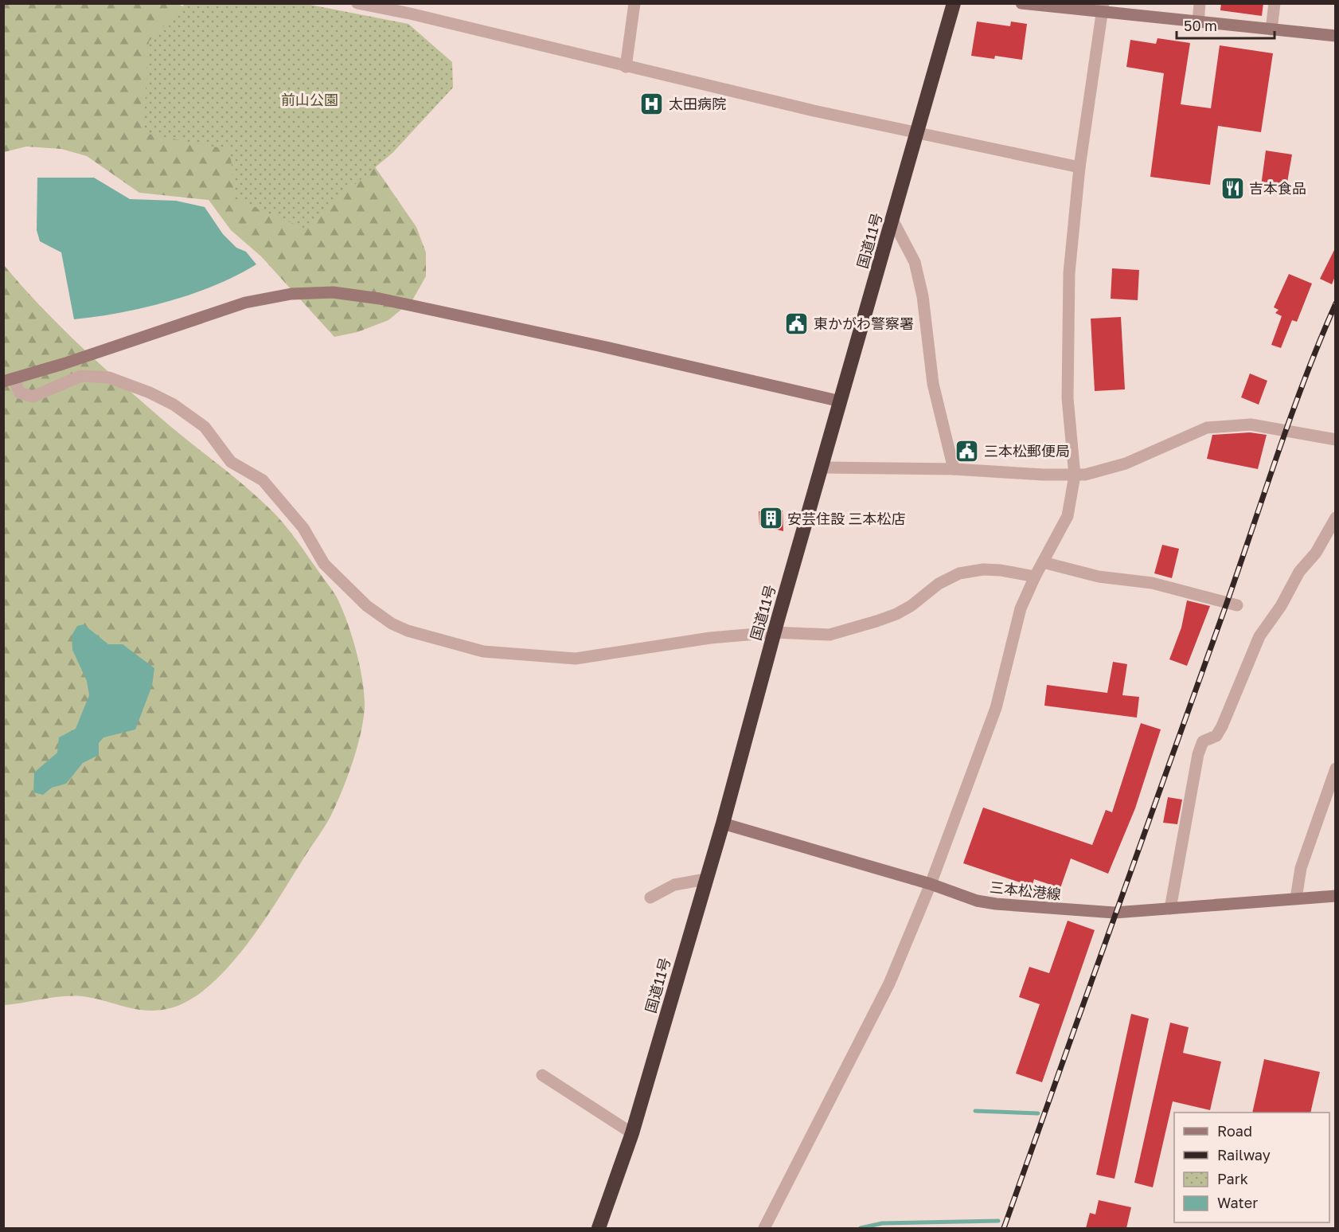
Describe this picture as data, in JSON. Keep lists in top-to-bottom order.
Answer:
{
  "streets": {
    "highway": ["国道11号"],
    "street": ["三本松港線"]
  },
  "crossings": [
    ["国道11号", "三本松港線"]
  ],
  "parks": ["前山公園"],
  "places": {
    "hospital": ["太田病院"],
    "restaurant": ["吉本食品"],
    "public building": ["東かがわ警察署", "三本松郵便局"],
    "building": ["安芸住設 三本松店"]
  },
  "legend": [
    "Road",
    "Railway",
    "Park",
    "Water"
  ],
  "scale_bar": "50 m"
}
